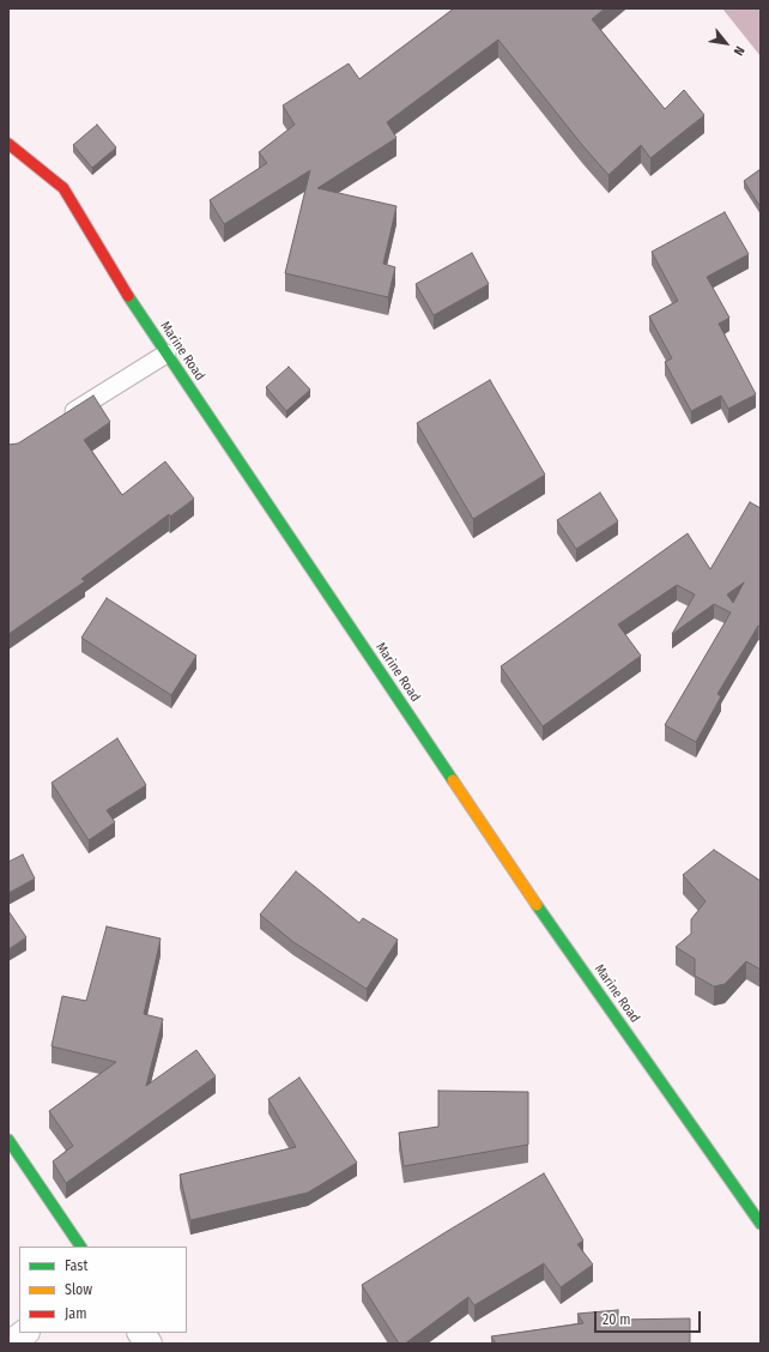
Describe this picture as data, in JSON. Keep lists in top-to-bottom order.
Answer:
{
  "streets": {
    "street": ["Marine Road"]
  },
  "legend": ["Fast", "Slow", "Jam"],
  "scale_bar": "20 m",
  "north": "bottom right"
}
